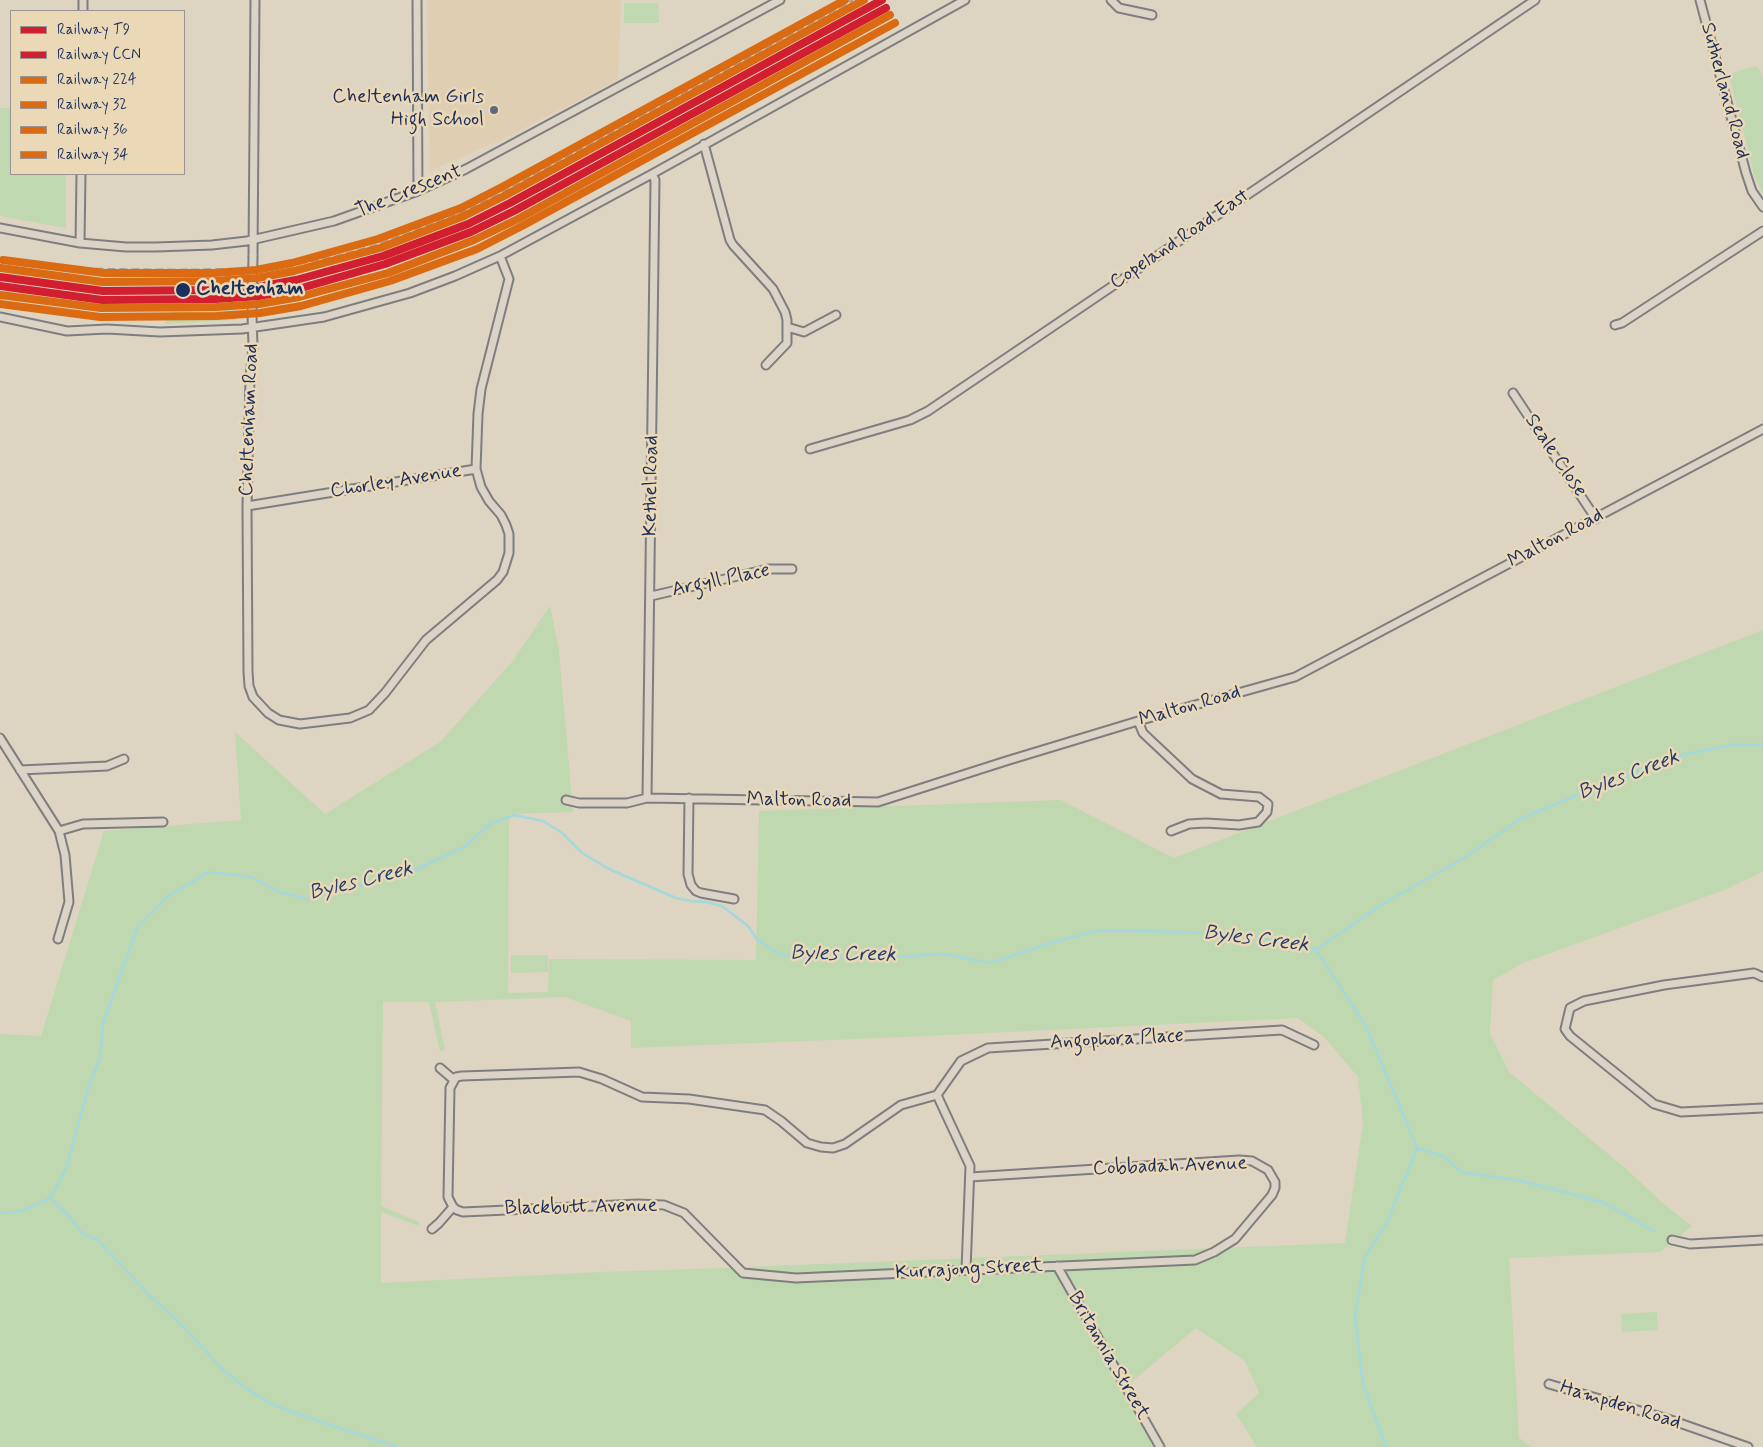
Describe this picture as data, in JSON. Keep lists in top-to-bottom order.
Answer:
{
  "streets": {
    "street": [
      "Sutherland Road",
      "The Crescent",
      "Copeland Road East",
      "Cheltenham Road",
      "Seale Close",
      "Chorley Avenue",
      "Kethel Road",
      "Malton Road",
      "Argyll Place",
      "Angophora Place",
      "Cobbadah Avenue",
      "Blackbutt Avenue",
      "Kurrajong Street",
      "Britannia Street",
      "Hampden Road"
    ]
  },
  "crossings": [
    ["The Crescent", "Cheltenham Road"],
    ["Cheltenham Road", "Chorley Avenue"],
    ["Seale Close", "Malton Road"],
    ["Kethel Road", "Malton Road"],
    ["Kethel Road", "Argyll Place"],
    ["Cobbadah Avenue", "Kurrajong Street"],
    ["Blackbutt Avenue", "Kurrajong Street"],
    ["Kurrajong Street", "Britannia Street"]
  ],
  "water": ["Byles Creek"],
  "places": ["Cheltenham Girls High School", "Cheltenham"],
  "lines": [
    "rail line T9",
    "rail line 224",
    "rail line 36",
    "rail line CCN",
    "rail line 32",
    "rail line 34"
  ],
  "legend": [
    "Railway T9",
    "Railway CCN",
    "Railway 224",
    "Railway 32",
    "Railway 36",
    "Railway 34"
  ]
}
